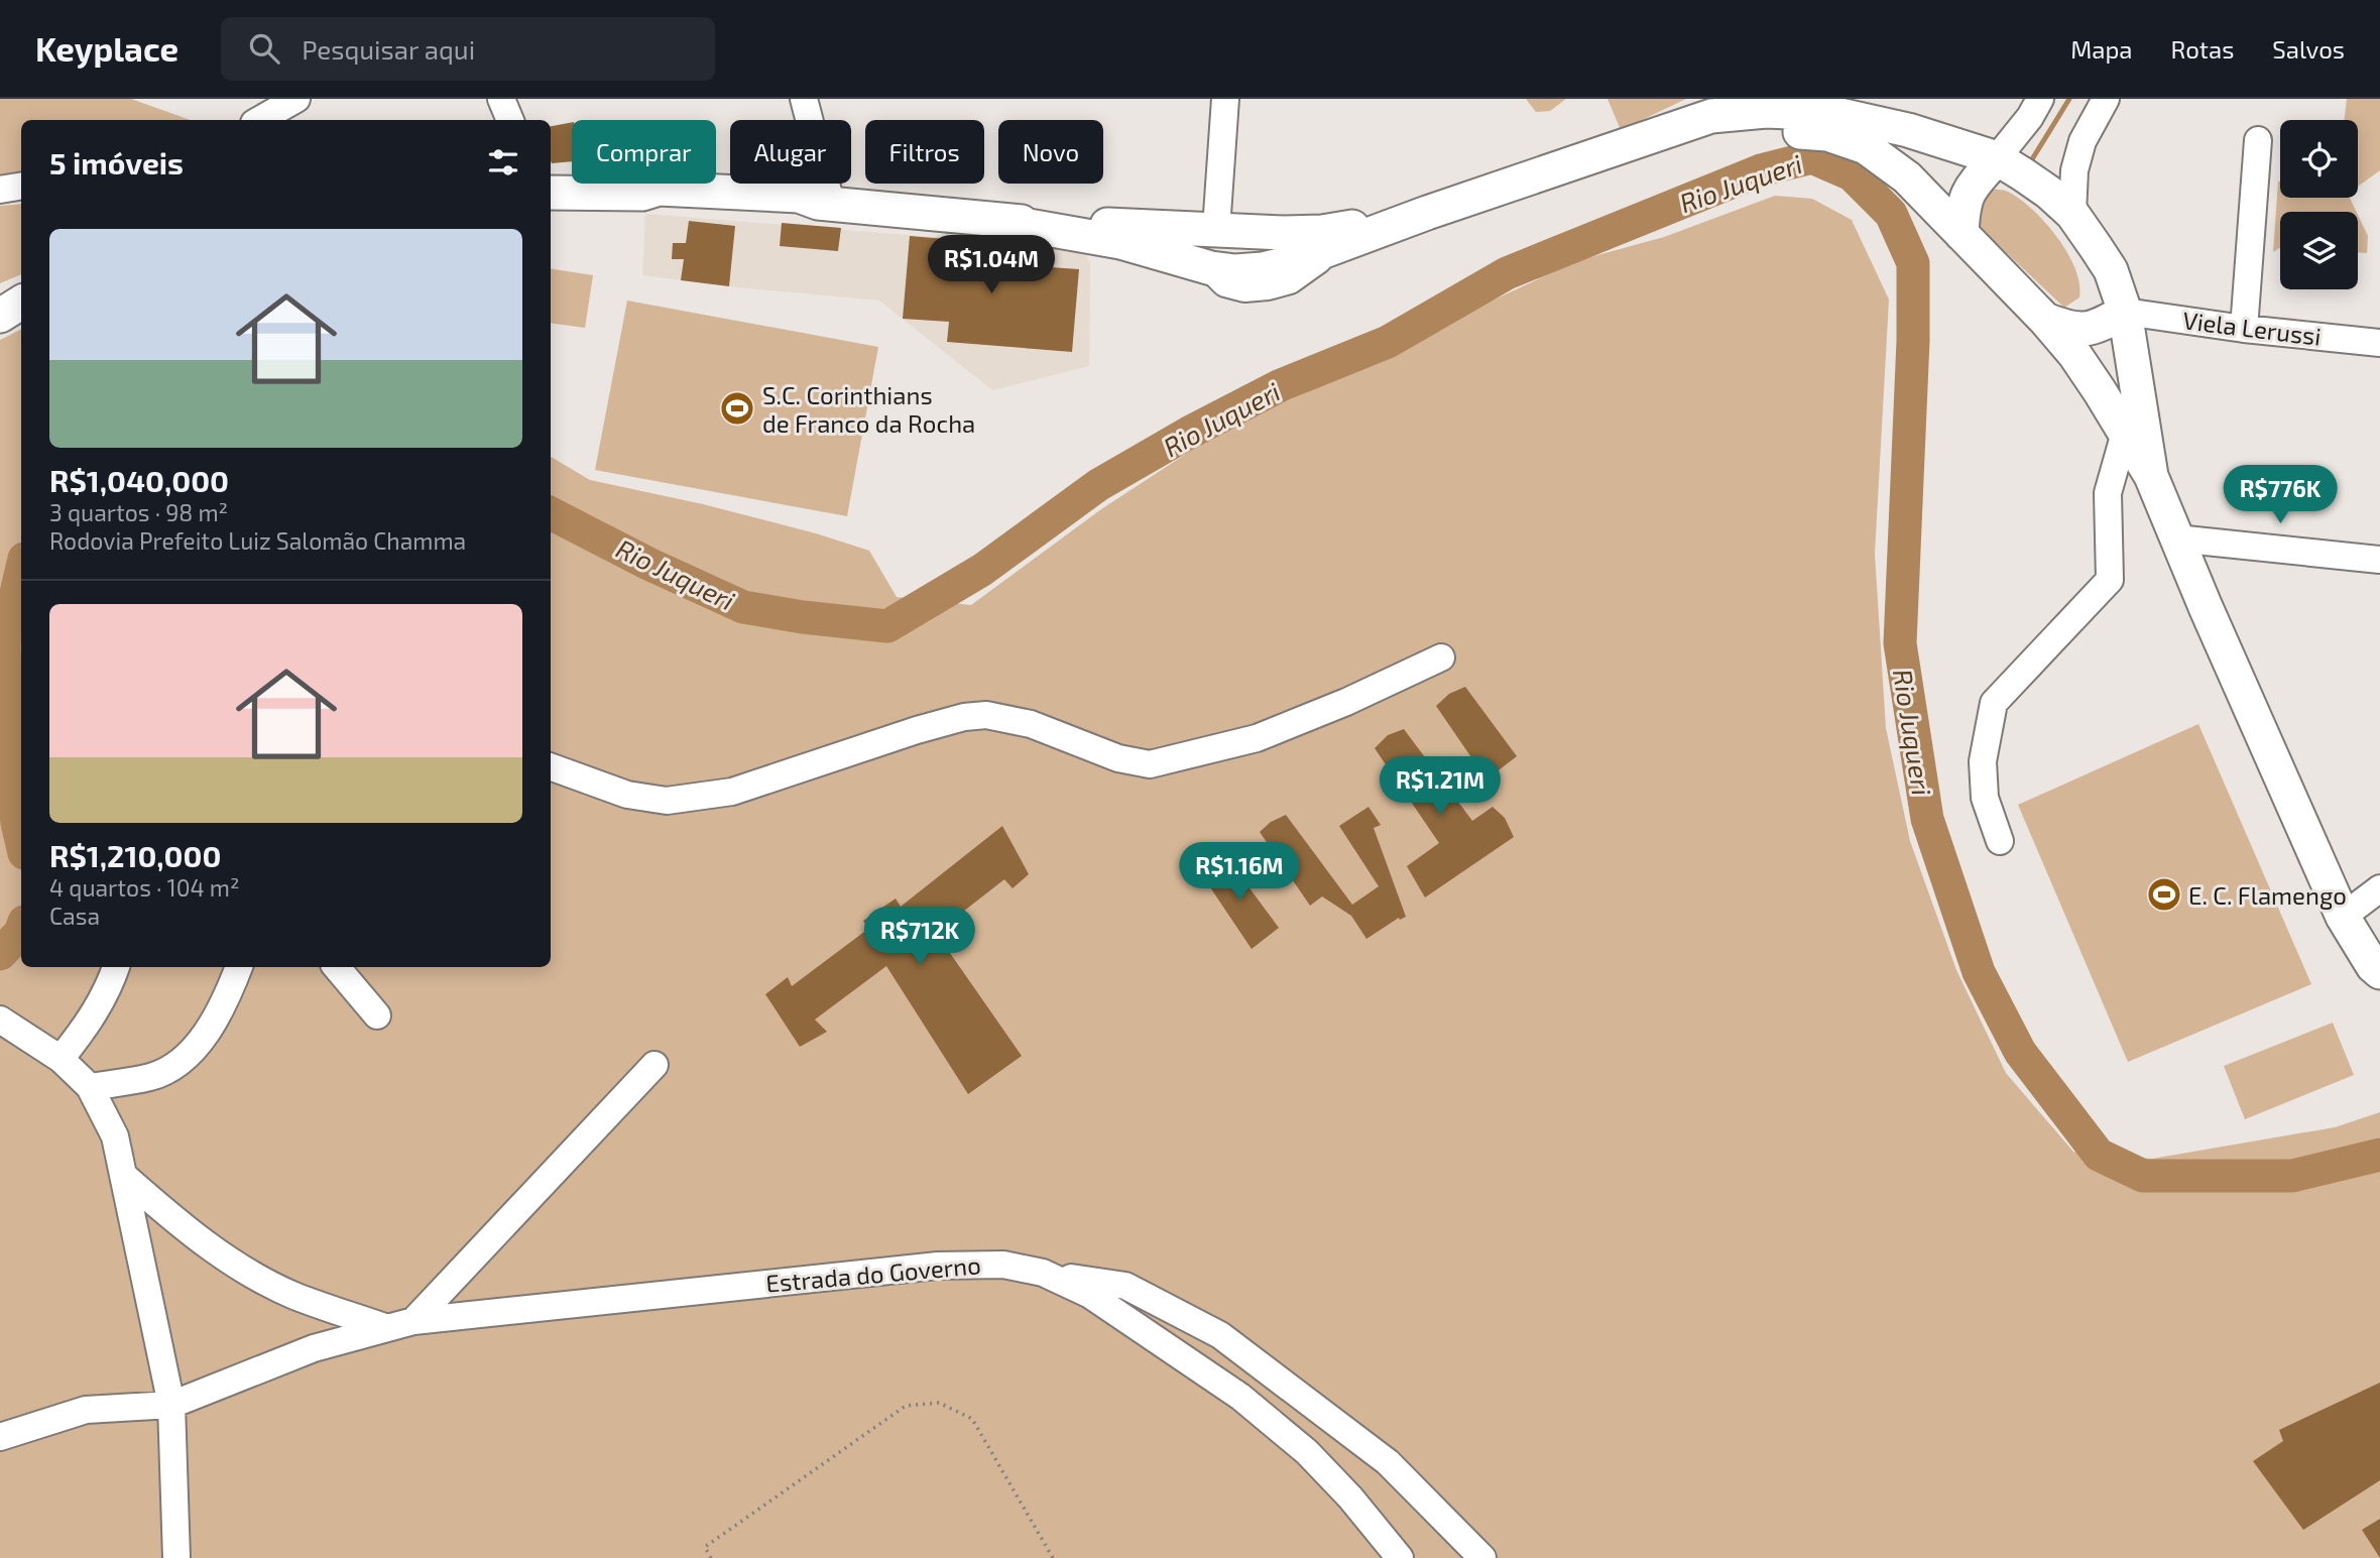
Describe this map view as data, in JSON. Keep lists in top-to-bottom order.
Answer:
{
  "streets": {
    "street": ["Viela Lerussi", "Estrada do Governo"]
  },
  "water": ["Rio Juqueri"],
  "places": {
    "sports": ["S.C. Corinthians de Franco da Rocha", "E. C. Flamengo"]
  },
  "page": {
    "header": "Keyplace",
    "search": "Pesquisar aqui",
    "nav": ["Mapa", "Rotas", "Salvos"],
    "chip": [
      "Comprar",
      "Alugar",
      "Filtros",
      "Novo"
    ],
    "heading": "5 imóveis",
    "list": [
      {
        "name": "R$1,040,000",
        "note": "3 quartos · 98 m² · Rodovia Prefeito Luiz Salomão Chamma"
      },
      {
        "name": "R$1,210,000",
        "note": "4 quartos · 104 m² · Casa"
      }
    ],
    "price": [
      "R$1.04M",
      "R$776K",
      "R$1.21M",
      "R$1.16M",
      "R$712K"
    ]
  }
}
